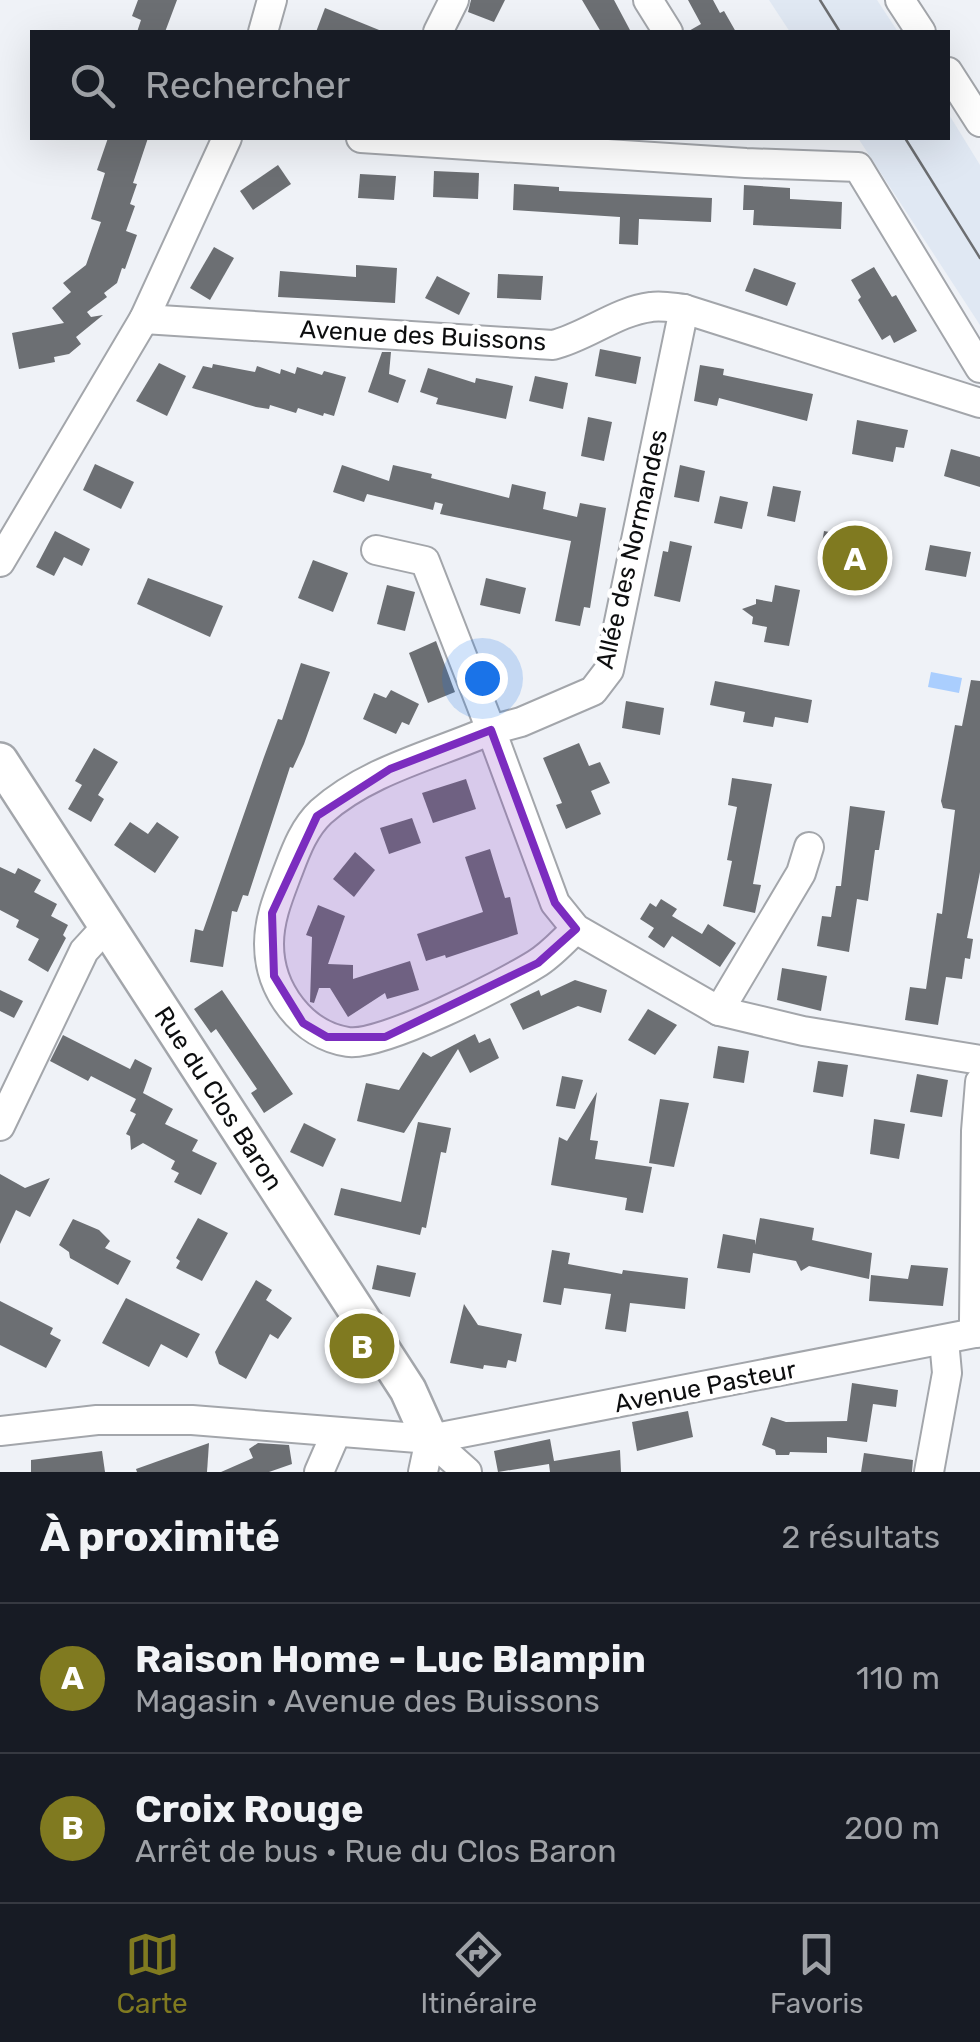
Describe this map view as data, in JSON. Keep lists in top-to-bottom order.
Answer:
{
  "streets": {
    "street": [
      "Avenue des Buissons",
      "Allée des Normandes",
      "Rue du Clos Baron",
      "Avenue Pasteur"
    ]
  },
  "crossings": [
    ["Avenue des Buissons", "Allée des Normandes"],
    ["Rue du Clos Baron", "Avenue Pasteur"]
  ],
  "page": {
    "search": "Rechercher",
    "pins": ["A", "B"],
    "heading": ["À proximité", "2 résultats"],
    "list": [
      {
        "mark": "A",
        "name": "Raison Home - Luc Blampin",
        "note": "Magasin · Avenue des Buissons",
        "value": "110 m"
      },
      {
        "mark": "B",
        "name": "Croix Rouge",
        "note": "Arrêt de bus · Rue du Clos Baron",
        "value": "200 m"
      }
    ],
    "nav": ["Carte", "Itinéraire", "Favoris"]
  }
}
